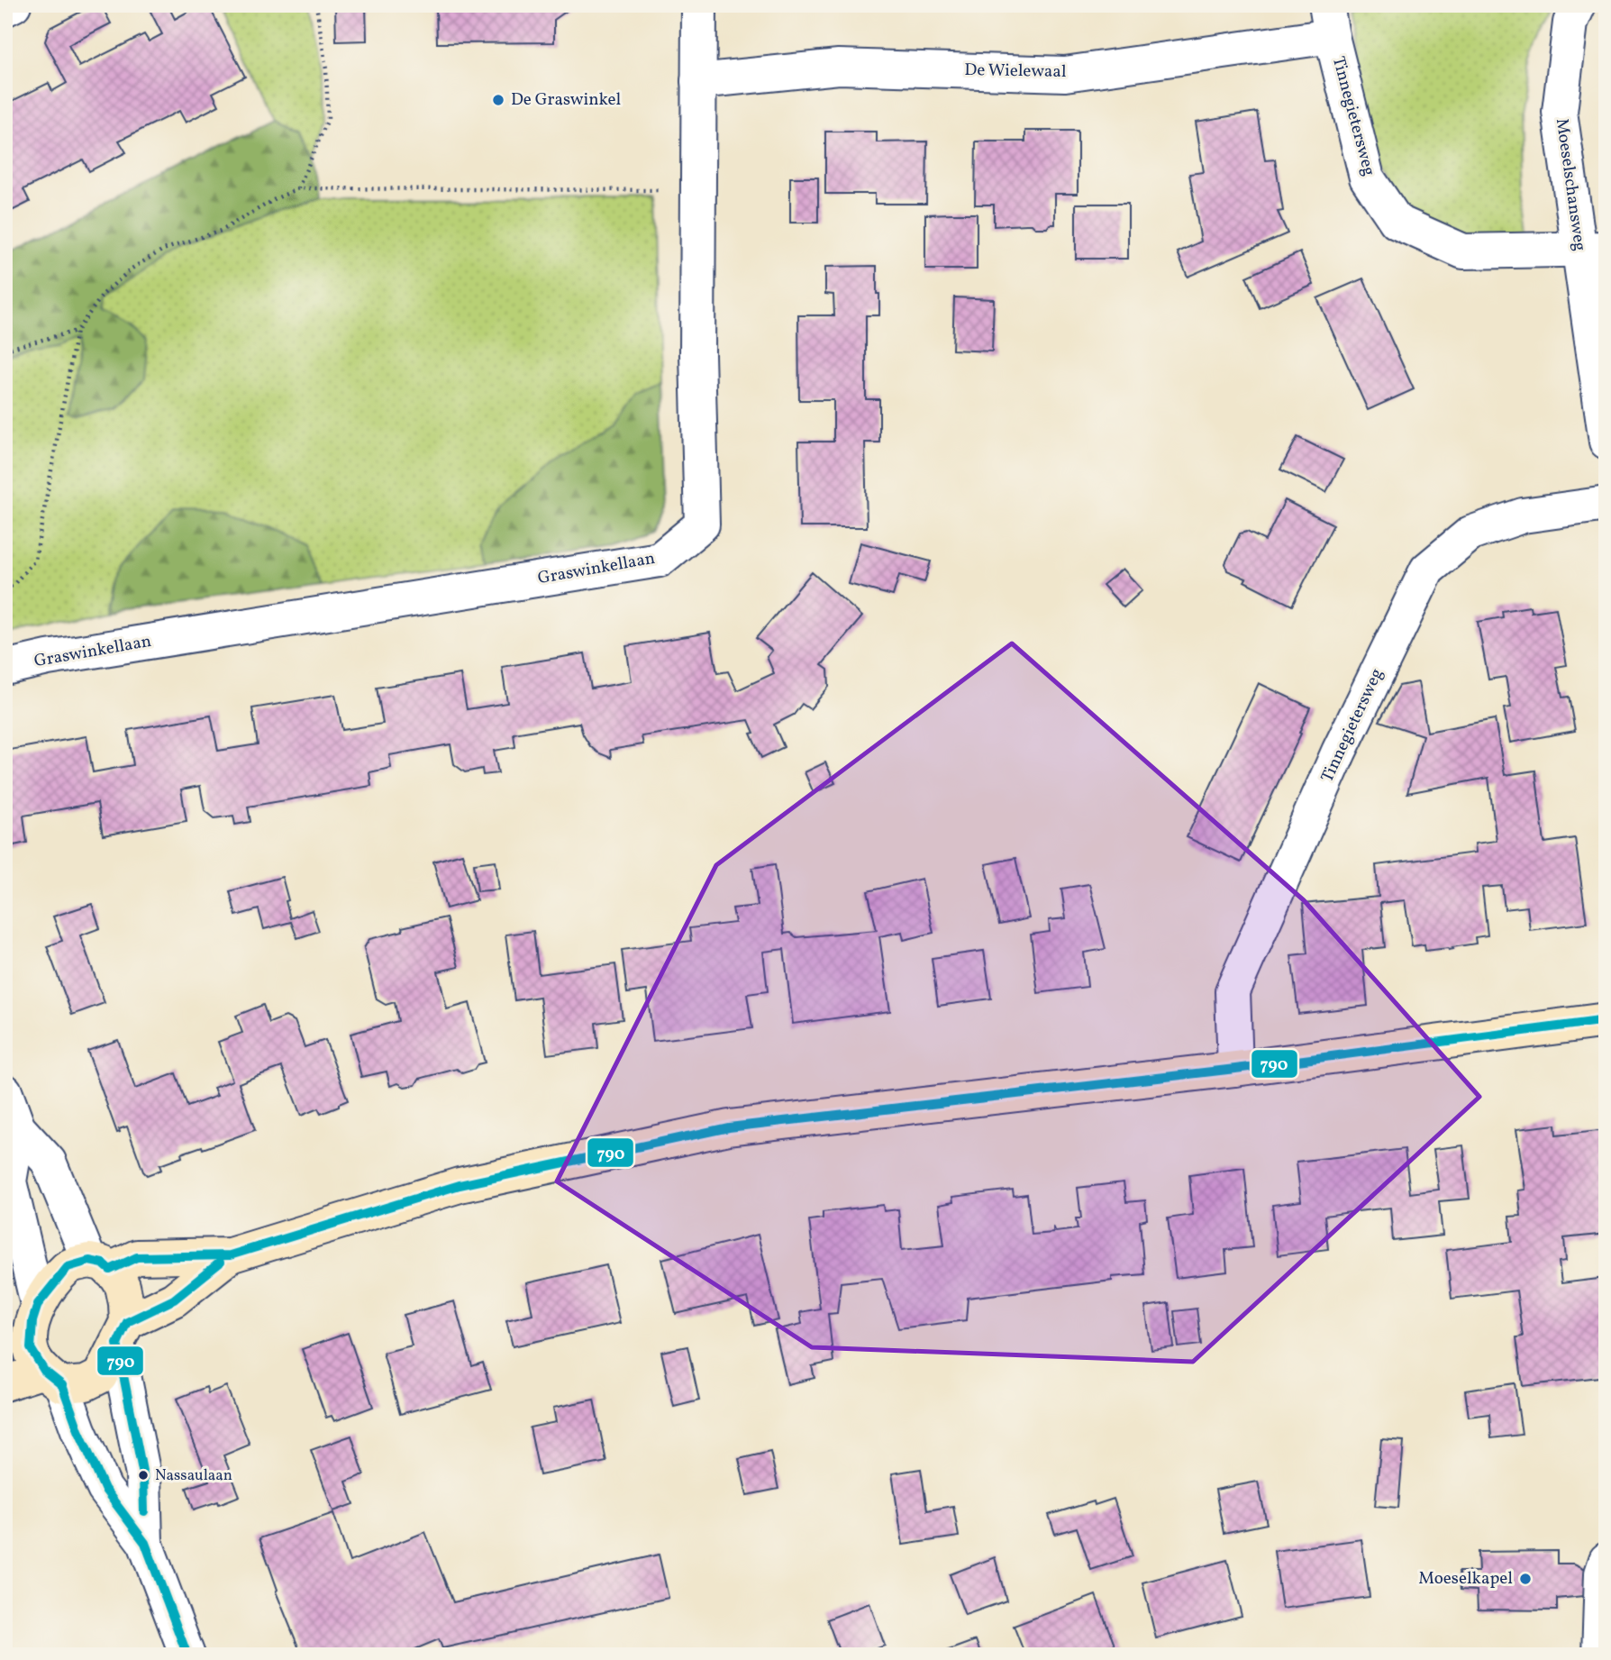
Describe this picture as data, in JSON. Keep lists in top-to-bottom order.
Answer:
{
  "streets": {
    "street": [
      "De Wielewaal",
      "Tinnegietersweg",
      "Moeselschansweg",
      "Graswinkellaan"
    ]
  },
  "crossings": [
    ["De Wielewaal", "Tinnegietersweg"],
    ["De Wielewaal", "Graswinkellaan"],
    ["Tinnegietersweg", "Moeselschansweg"]
  ],
  "places": ["De Graswinkel", "Nassaulaan", "Moeselkapel"],
  "lines": ["transit line 790"]
}
